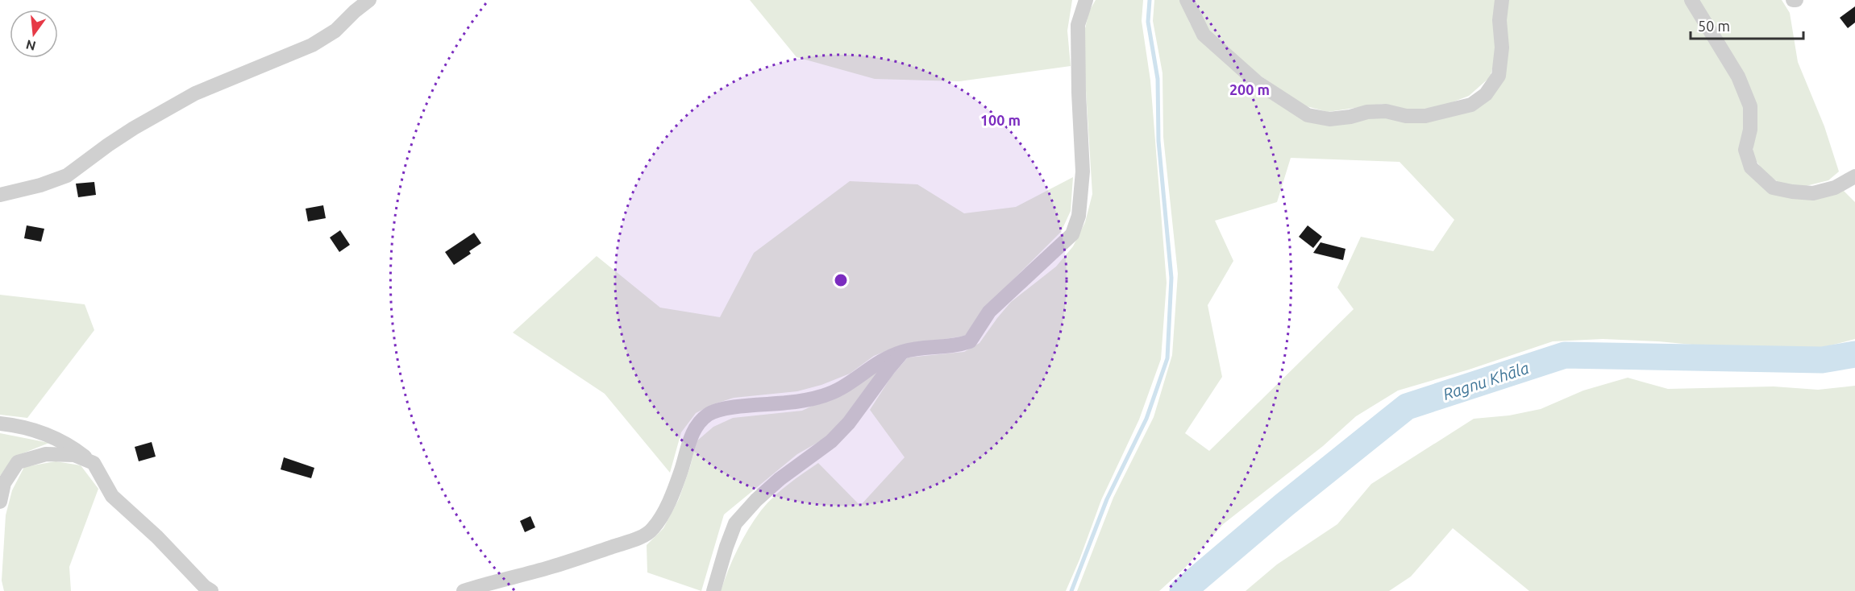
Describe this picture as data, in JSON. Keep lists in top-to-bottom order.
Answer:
{
  "water": ["Ragnu Khāla"],
  "scale_bar": "50 m",
  "north": "bottom",
  "rings": ["200 m", "100 m"]
}
